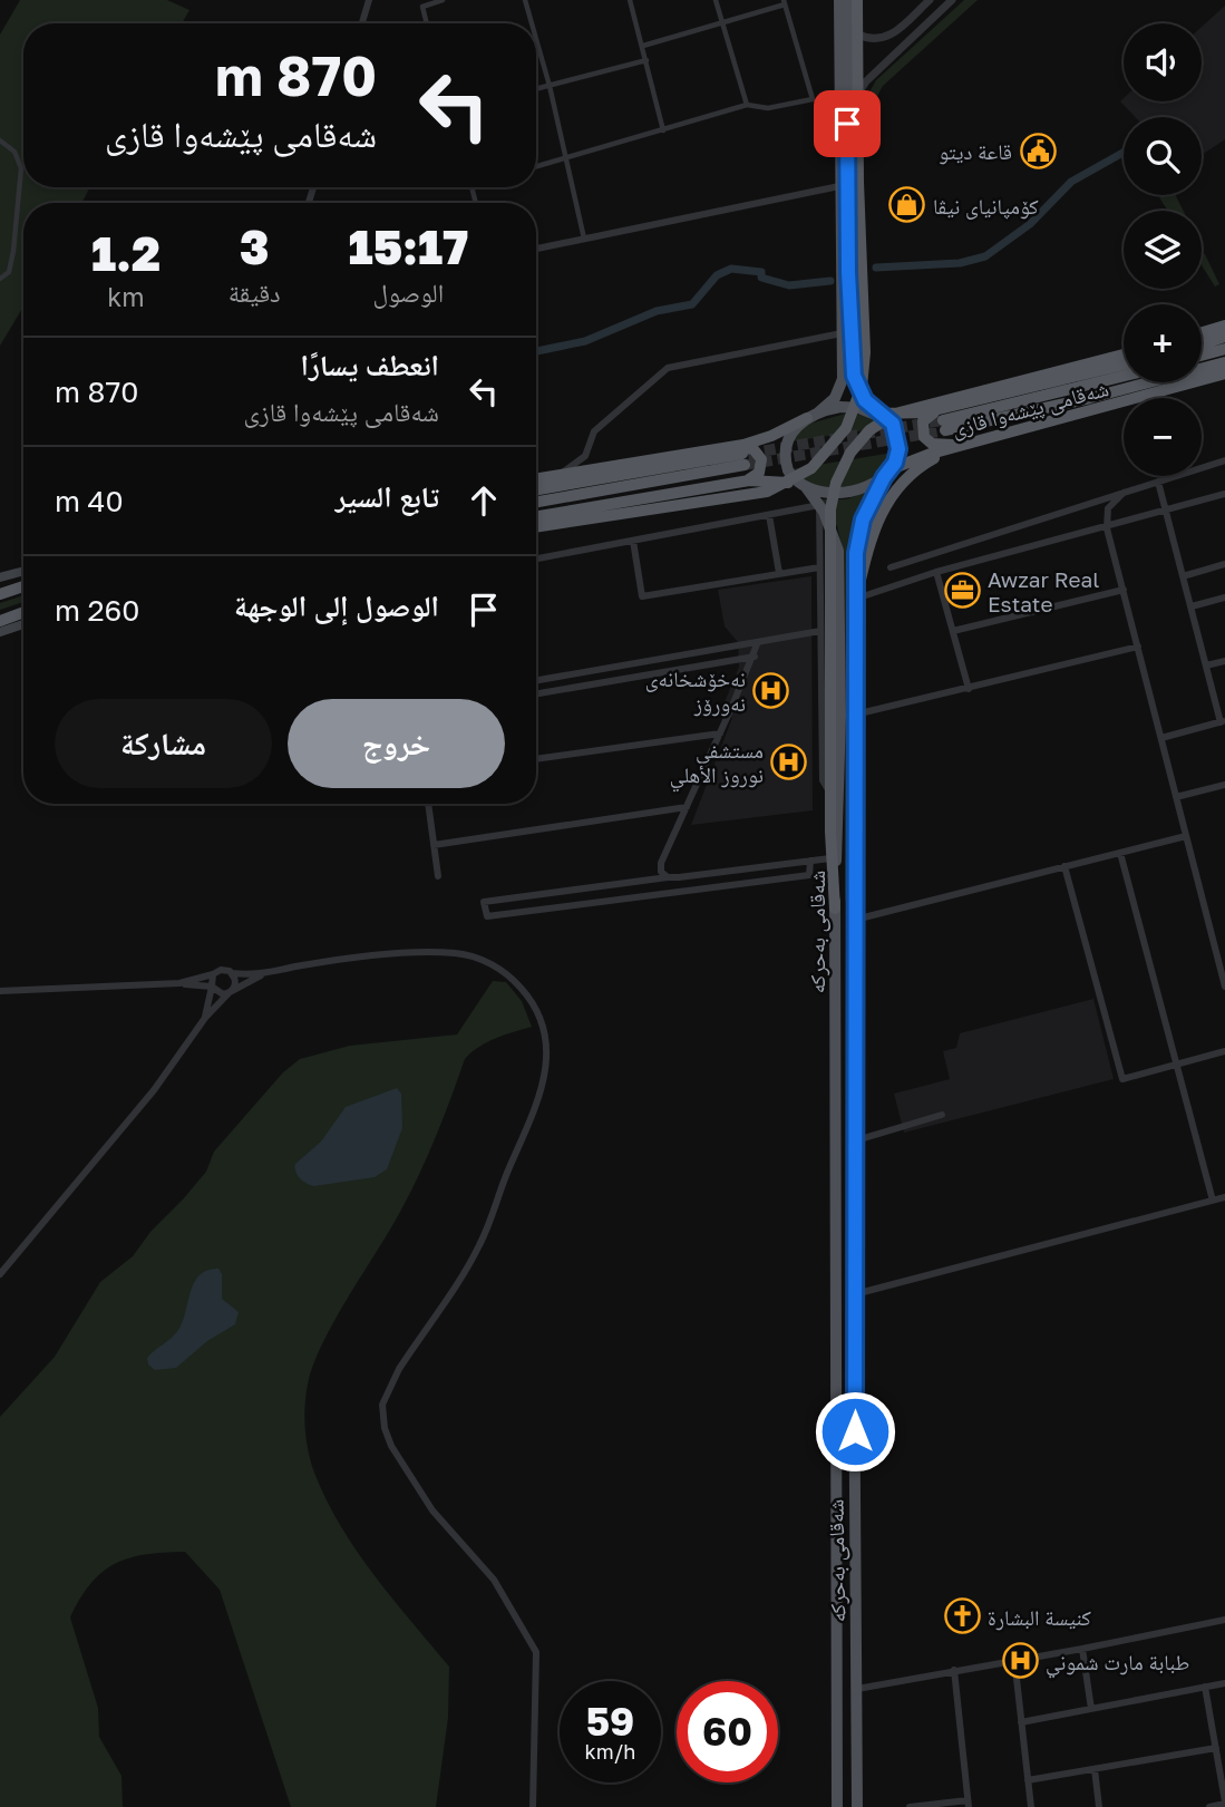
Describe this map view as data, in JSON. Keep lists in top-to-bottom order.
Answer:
{
  "streets": {
    "highway": ["شەقامی پێشەوا قازی"],
    "main road": ["شەقامی بەحرکە"]
  },
  "crossings": [
    ["شەقامی پێشەوا قازی", "شەقامی بەحرکە"]
  ],
  "places": {
    "public building": ["قاعة ديتو"],
    "shop": ["کۆمپانیای نیڤا"],
    "office": ["Awzar Real Estate"],
    "hospital": ["نەخۆشخانەی نەورۆز", "مستشفى نوروز الأهلي", "طبابة مارت شموني"],
    "church": ["كنيسة البشارة"]
  },
  "page": {
    "map_buttons": ["+", "−"],
    "turn": ["870 m", "شەقامی پێشەوا قازی"],
    "eta": [
      "15:17",
      "الوصول",
      "3",
      "دقيقة",
      "1.2",
      "km"
    ],
    "list": [
      {
        "name": "انعطف يسارًا",
        "note": "شەقامی پێشەوا قازی",
        "value": "870 m"
      },
      {
        "name": "تابع السير",
        "value": "40 m"
      },
      {
        "name": "الوصول إلى الوجهة",
        "value": "260 m"
      }
    ],
    "buttons": ["خروج", "مشاركة"],
    "speed": "59 km/h",
    "limit": "60"
  }
}
